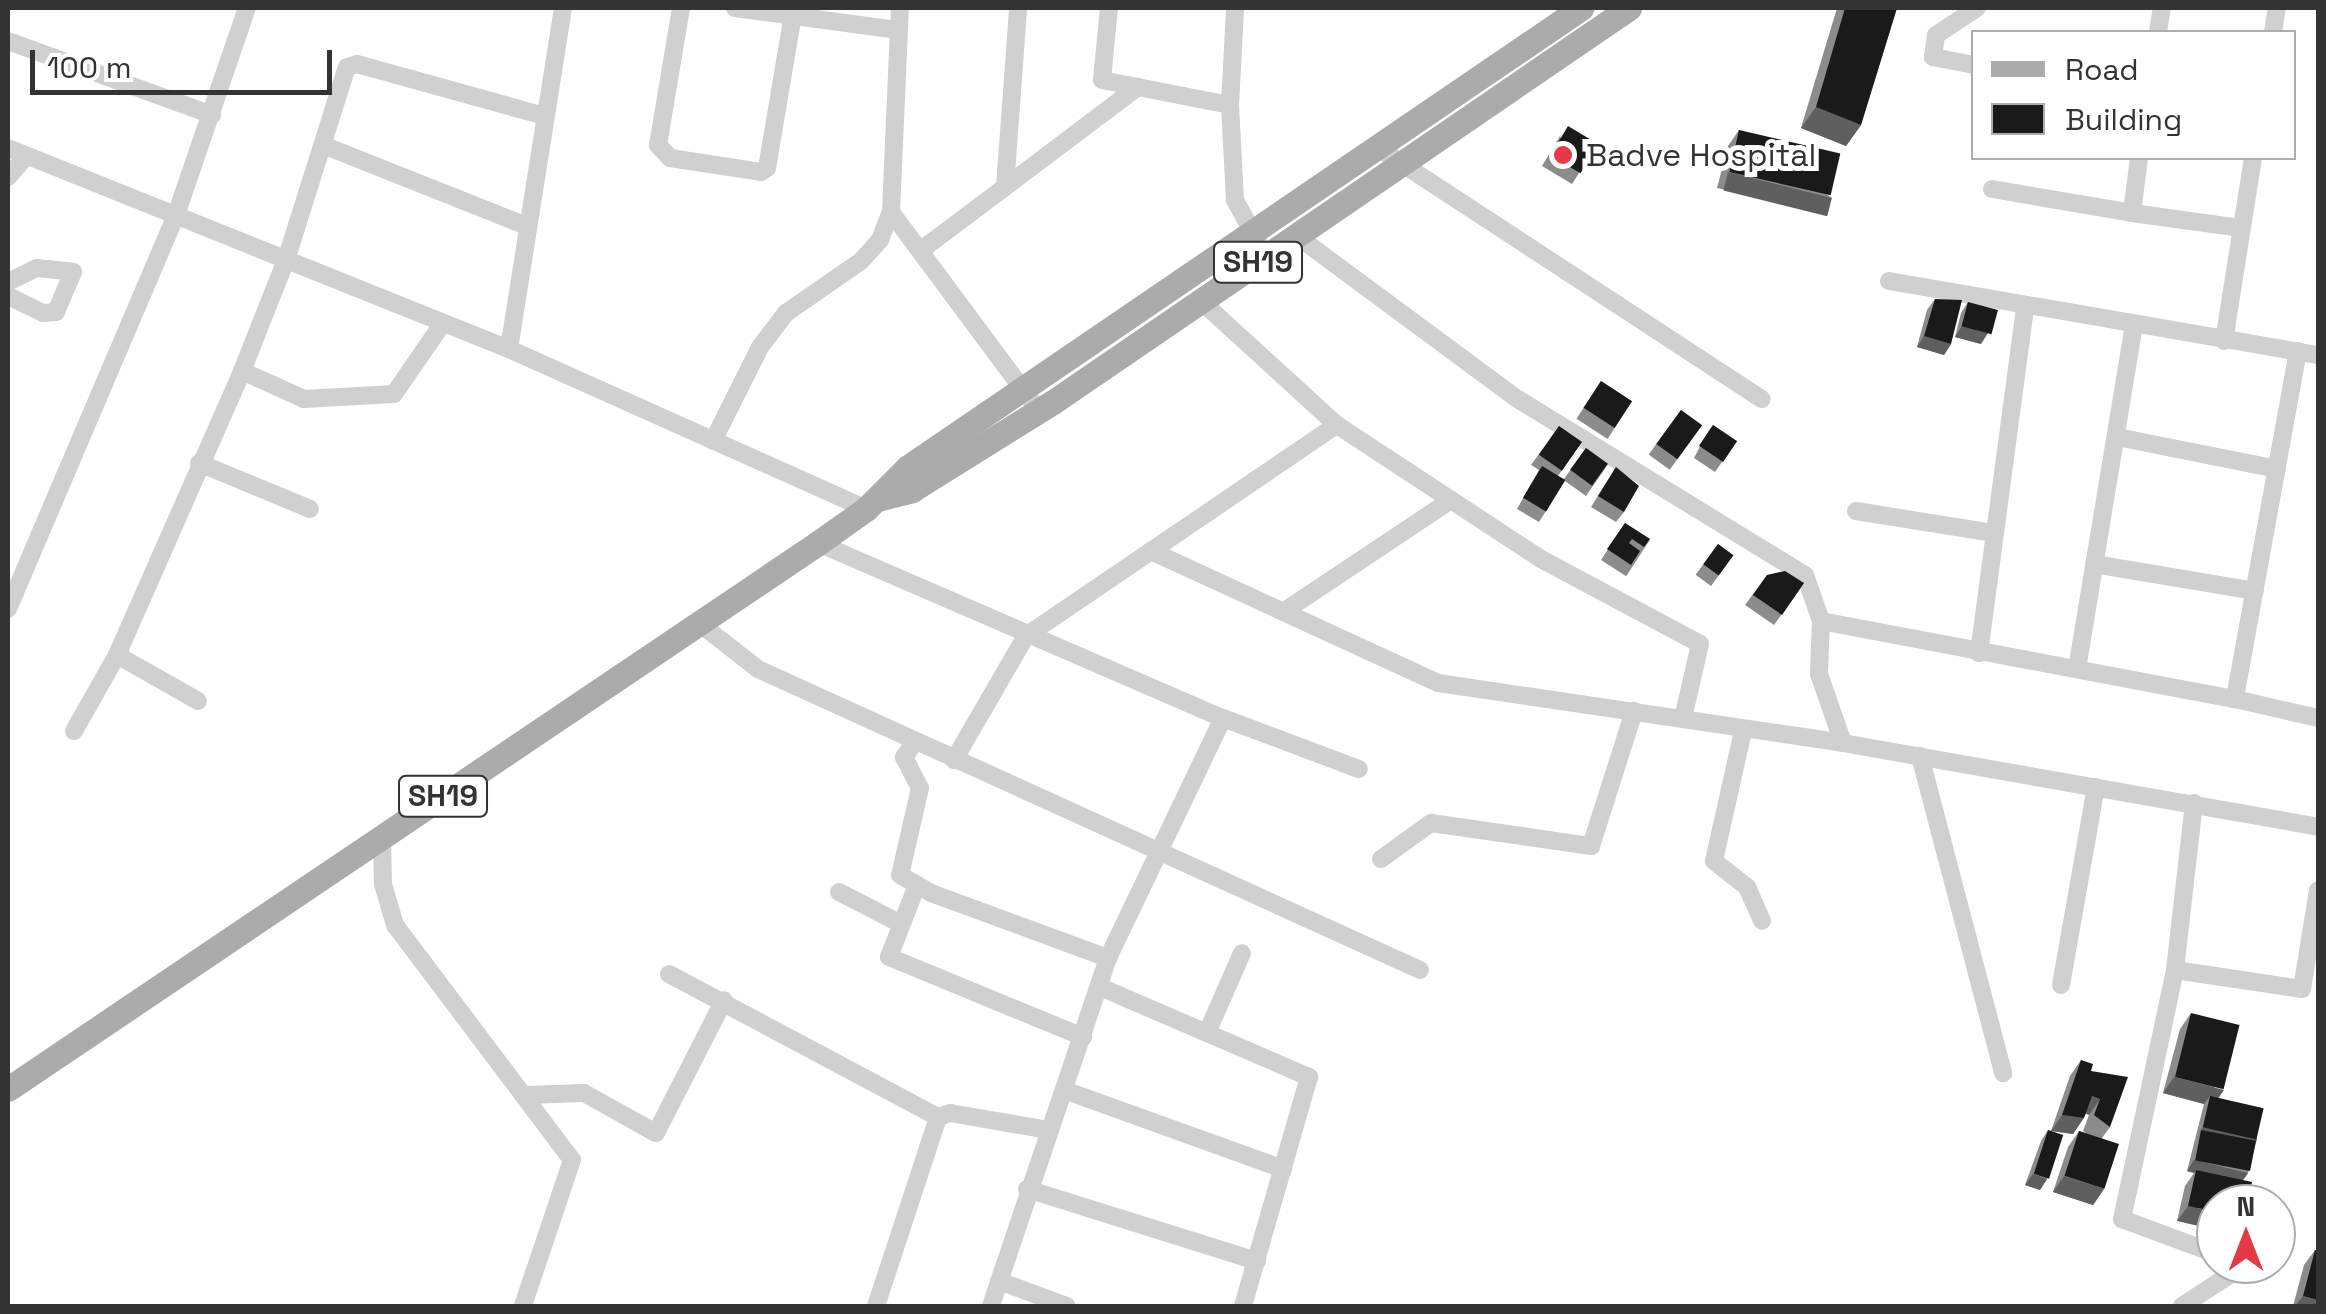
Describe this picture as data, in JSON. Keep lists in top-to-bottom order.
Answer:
{
  "streets": {
    "main road": ["SH19"]
  },
  "places": ["Badve Hospital"],
  "legend": ["Road", "Building"],
  "scale_bar": "100 m",
  "north": "top"
}
